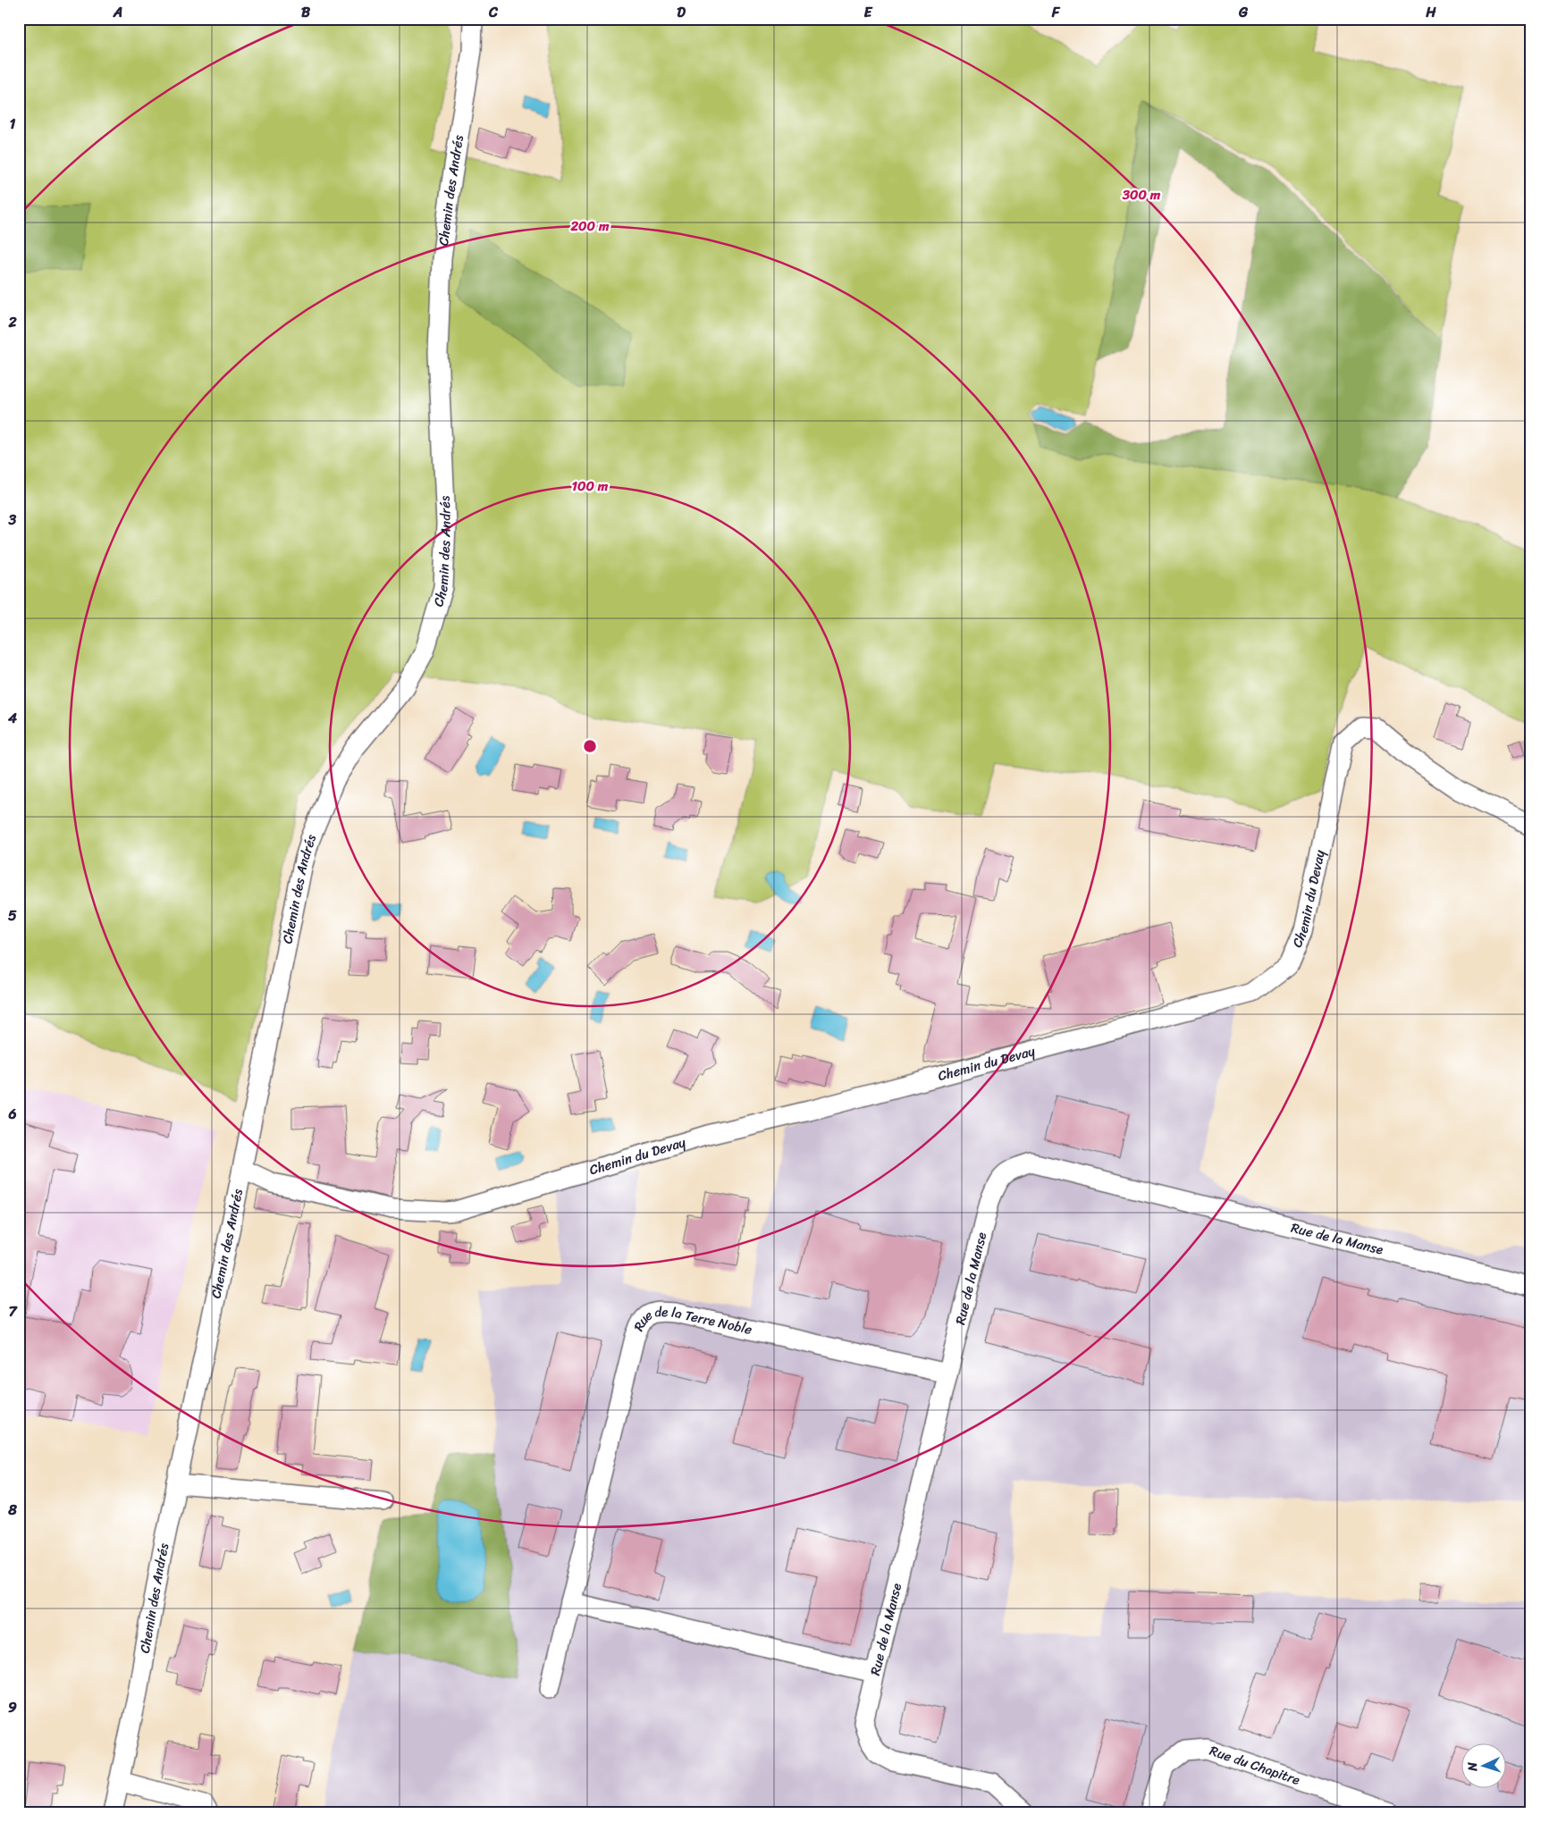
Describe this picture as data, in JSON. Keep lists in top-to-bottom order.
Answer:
{
  "streets": {
    "street": [
      "Chemin des Andrés",
      "Chemin du Devay",
      "Rue de la Manse",
      "Rue de la Terre Noble",
      "Rue du Chapitre"
    ]
  },
  "crossings": [
    ["Chemin des Andrés", "Chemin du Devay"],
    ["Rue de la Manse", "Rue de la Terre Noble"]
  ],
  "north": "left",
  "grid": {
    "columns": [
      "A",
      "B",
      "C",
      "D",
      "E",
      "F",
      "G",
      "H"
    ],
    "rows": [
      "1",
      "2",
      "3",
      "4",
      "5",
      "6",
      "7",
      "8",
      "9"
    ]
  },
  "rings": ["300 m", "200 m", "100 m"]
}
